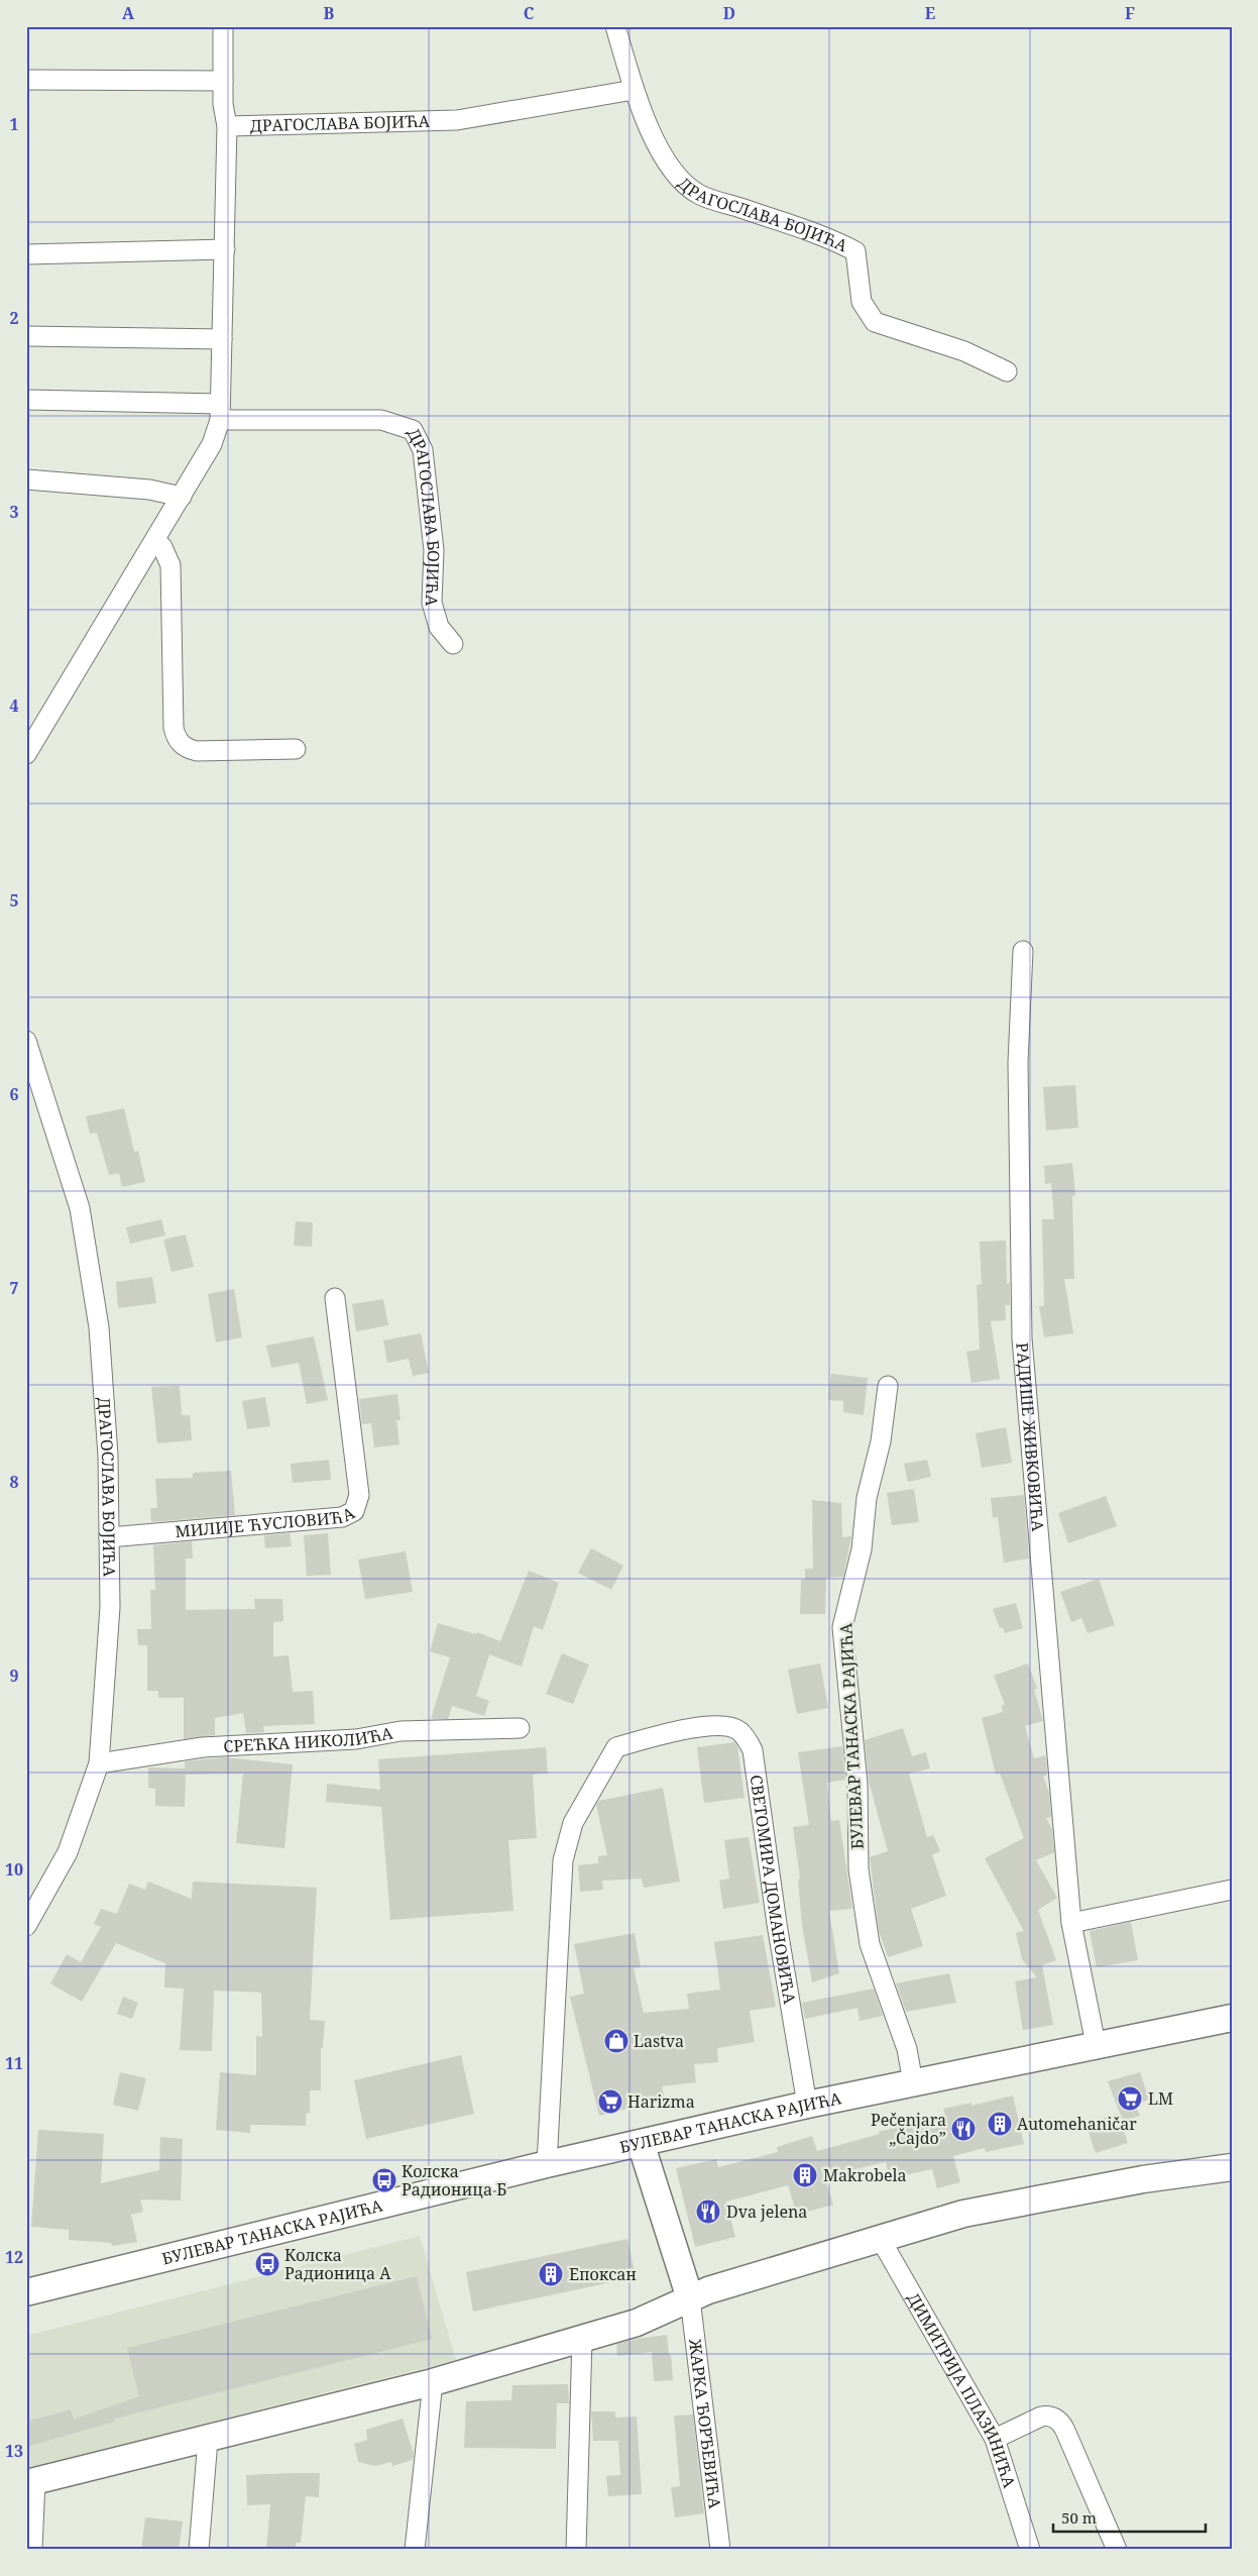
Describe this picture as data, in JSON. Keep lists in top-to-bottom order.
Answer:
{
  "streets": {
    "street": [
      "ДРАГОСЛАВА БОЈИЋА",
      "РАДИШЕ ЖИВКОВИЋА",
      "МИЛИЈЕ ЋУСЛОВИЋА",
      "БУЛЕВАР ТАНАСКА РАЈИЋА",
      "СРЕЋКА НИКОЛИЋА",
      "СВЕТОМИРА ДОМАНОВИЋА",
      "ДИМИТРИЈА ПЛАЗИНИЋА",
      "ЖАРКА ЂОРЂЕВИЋА"
    ]
  },
  "crossings": [
    ["ДРАГОСЛАВА БОЈИЋА", "МИЛИЈЕ ЋУСЛОВИЋА"],
    ["ДРАГОСЛАВА БОЈИЋА", "СРЕЋКА НИКОЛИЋА"],
    ["РАДИШЕ ЖИВКОВИЋА", "БУЛЕВАР ТАНАСКА РАЈИЋА"],
    ["БУЛЕВАР ТАНАСКА РАЈИЋА", "СВЕТОМИРА ДОМАНОВИЋА"]
  ],
  "places": {
    "shop": ["Lastva"],
    "supermarket": ["LM", "Harizma"],
    "building": ["Automehaničar", "Makrobela", "Епоксан"],
    "restaurant": ["Pečenjara „Čajdo”", "Dva jelena"],
    "bus stop": ["Колска Радионица Б", "Колска Радионица А"]
  },
  "scale_bar": "50 m",
  "grid": {
    "columns": [
      "A",
      "B",
      "C",
      "D",
      "E",
      "F"
    ],
    "rows": [
      "1",
      "2",
      "3",
      "4",
      "5",
      "6",
      "7",
      "8",
      "9",
      "10",
      "11",
      "12",
      "13"
    ]
  }
}
